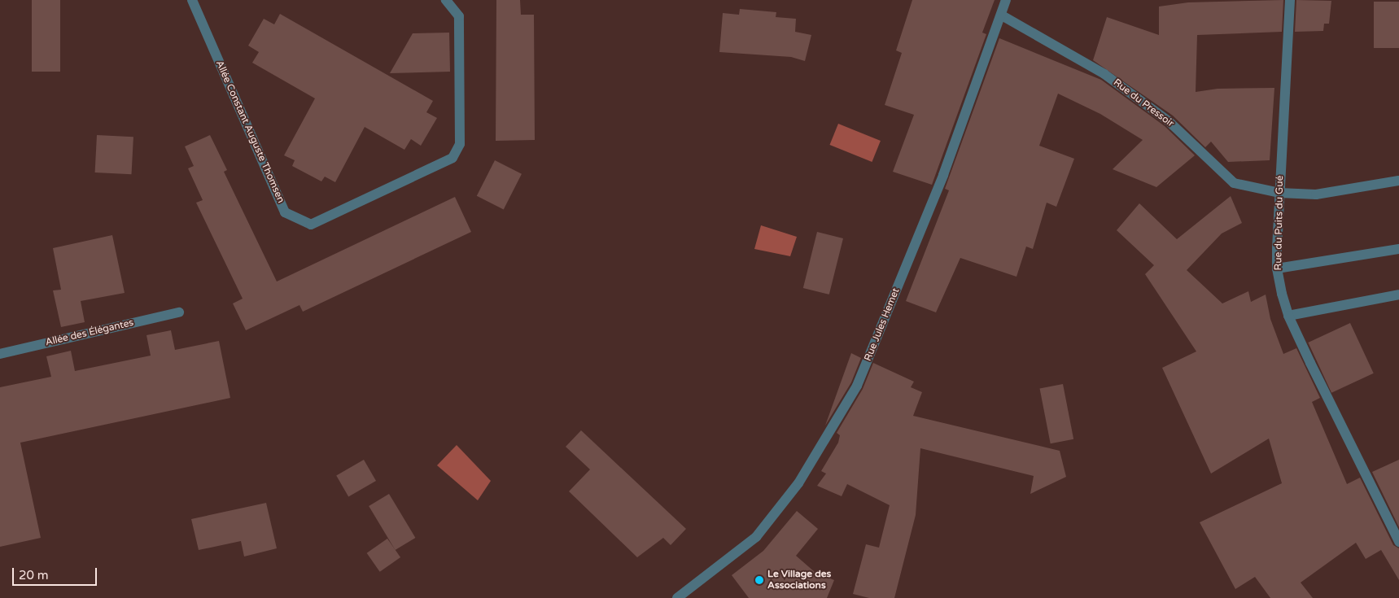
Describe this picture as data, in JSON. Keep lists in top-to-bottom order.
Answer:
{
  "streets": {
    "street": [
      "Rue du Pressoir",
      "Allée Constant Auguste Thomsen",
      "Rue du Puits du Gué",
      "Rue Jules Hemet",
      "Allée des Élégantes"
    ]
  },
  "crossings": [
    ["Rue du Pressoir", "Rue du Puits du Gué"],
    ["Rue du Pressoir", "Rue Jules Hemet"]
  ],
  "places": ["Le Village des Associations"],
  "scale_bar": "20 m"
}
